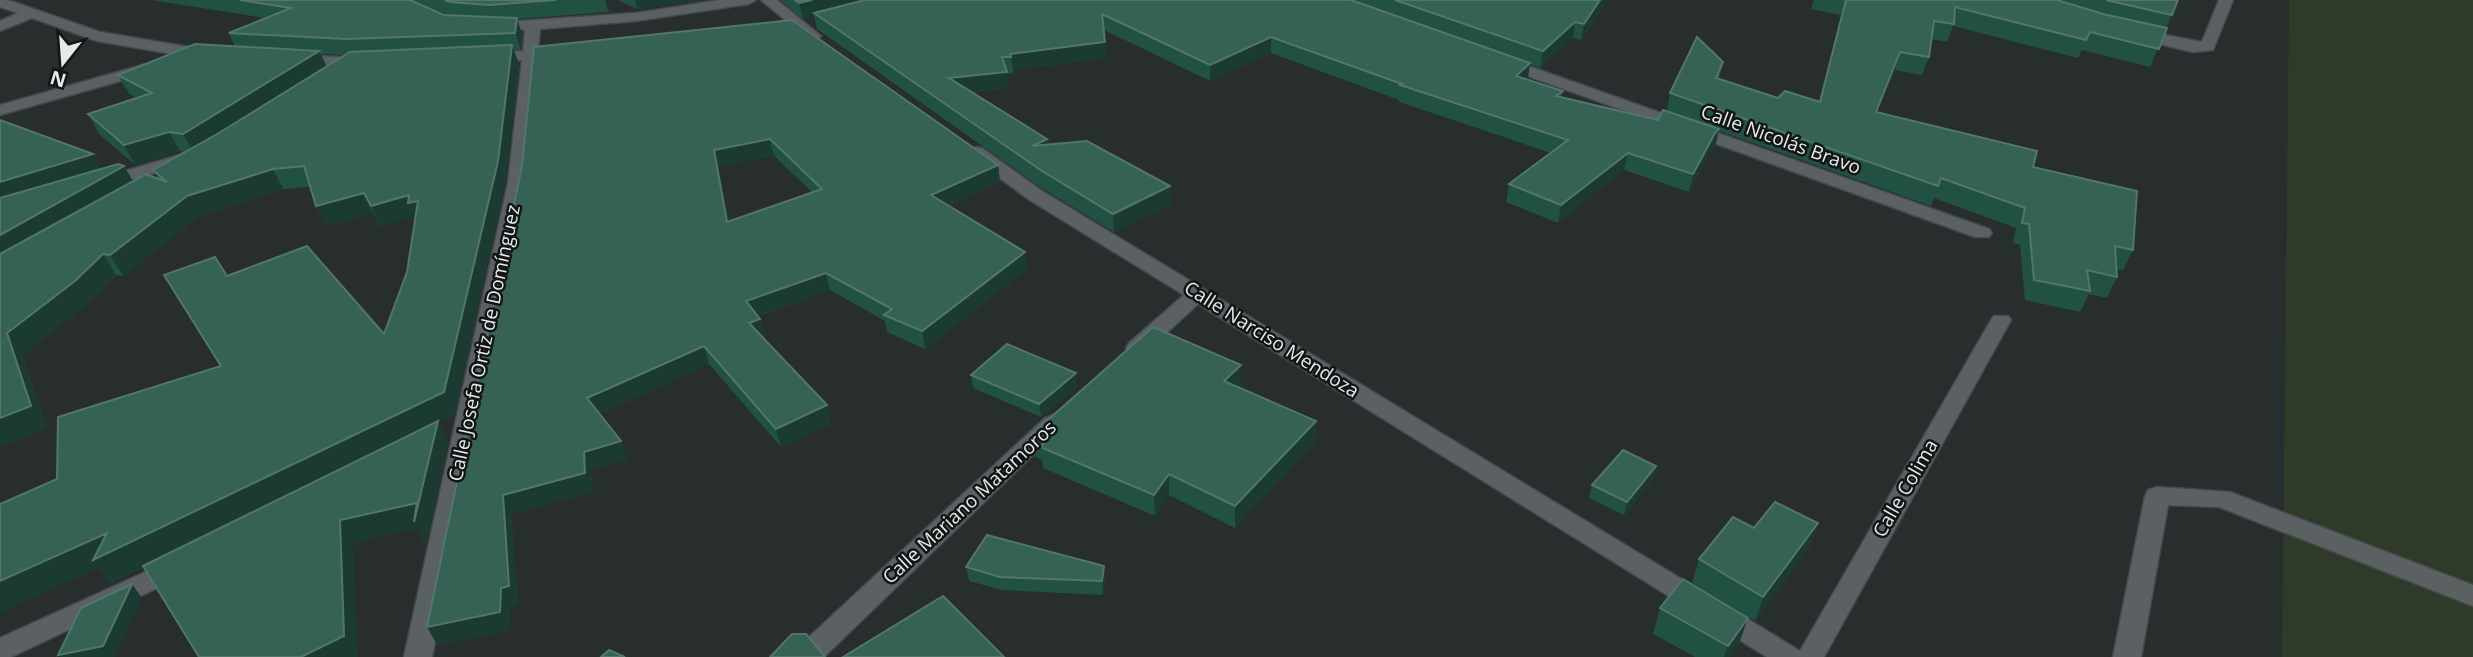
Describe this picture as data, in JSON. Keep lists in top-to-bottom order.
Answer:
{
  "streets": {
    "street": [
      "Calle Nicolás Bravo",
      "Calle Narciso Mendoza",
      "Calle Josefa Ortiz de Domínguez",
      "Calle Colima",
      "Calle Mariano Matamoros"
    ]
  },
  "north": "bottom"
}
